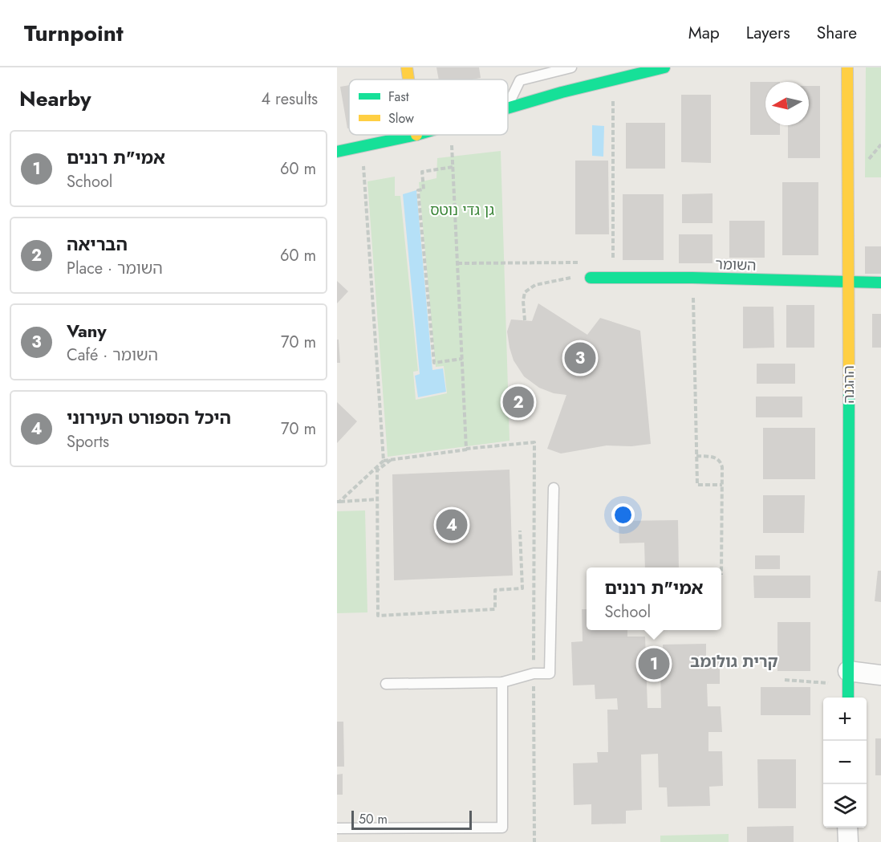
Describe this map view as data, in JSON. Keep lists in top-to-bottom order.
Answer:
{
  "streets": {
    "street": ["השומר", "ההגנה"]
  },
  "crossings": [
    ["השומר", "ההגנה"]
  ],
  "districts": ["קרית גולומב"],
  "parks": ["גן גדי נוטס"],
  "legend": ["Fast", "Slow"],
  "scale_bar": "50 m",
  "north": "left",
  "page": {
    "header": "Turnpoint",
    "nav": ["Map", "Layers", "Share"],
    "heading": ["Nearby", "4 results"],
    "list": [
      {
        "mark": "1",
        "name": "אמי\"ת רננים",
        "note": "School",
        "value": "60 m"
      },
      {
        "mark": "2",
        "name": "הבריאה",
        "note": "Place · השומר",
        "value": "60 m"
      },
      {
        "mark": "3",
        "name": "Vany",
        "note": "Café · השומר",
        "value": "70 m"
      },
      {
        "mark": "4",
        "name": "היכל הספורט העירוני",
        "note": "Sports",
        "value": "70 m"
      }
    ],
    "pins": [
      "3",
      "2",
      "4",
      "1"
    ],
    "popup": ["אמי\"ת רננים", "School"],
    "map_buttons": ["+", "−"],
    "scale": "50 m"
  }
}
